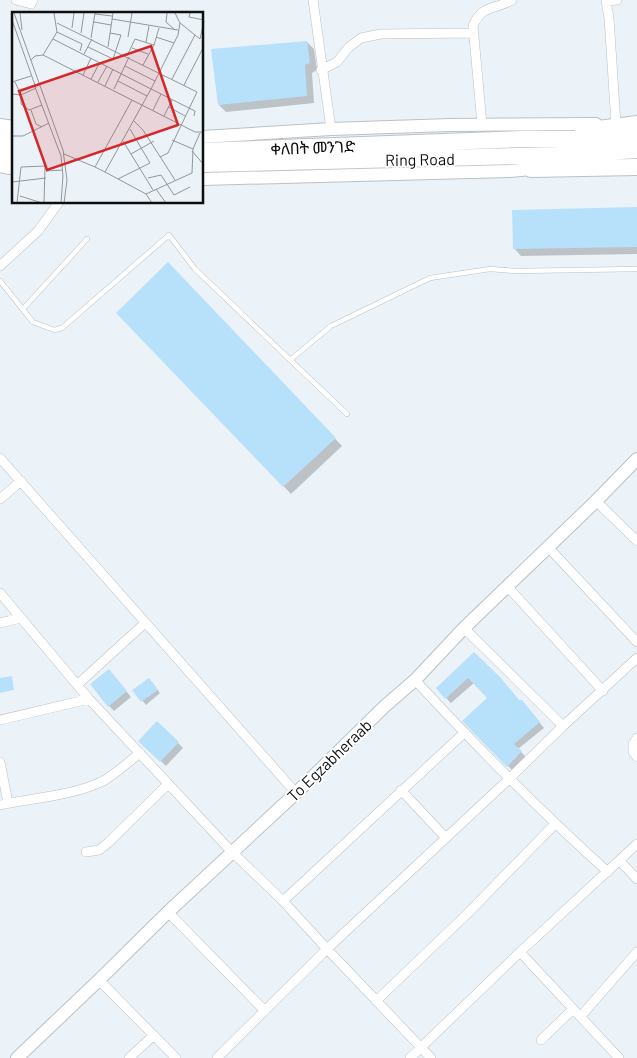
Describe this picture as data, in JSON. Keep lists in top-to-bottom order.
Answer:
{
  "streets": {
    "highway": ["ቀለበት መንገድ", "Ring Road"],
    "main road": ["To Egzabheraab"]
  },
  "crossings": [
    ["ቀለበት መንገድ", "Ring Road"]
  ]
}
